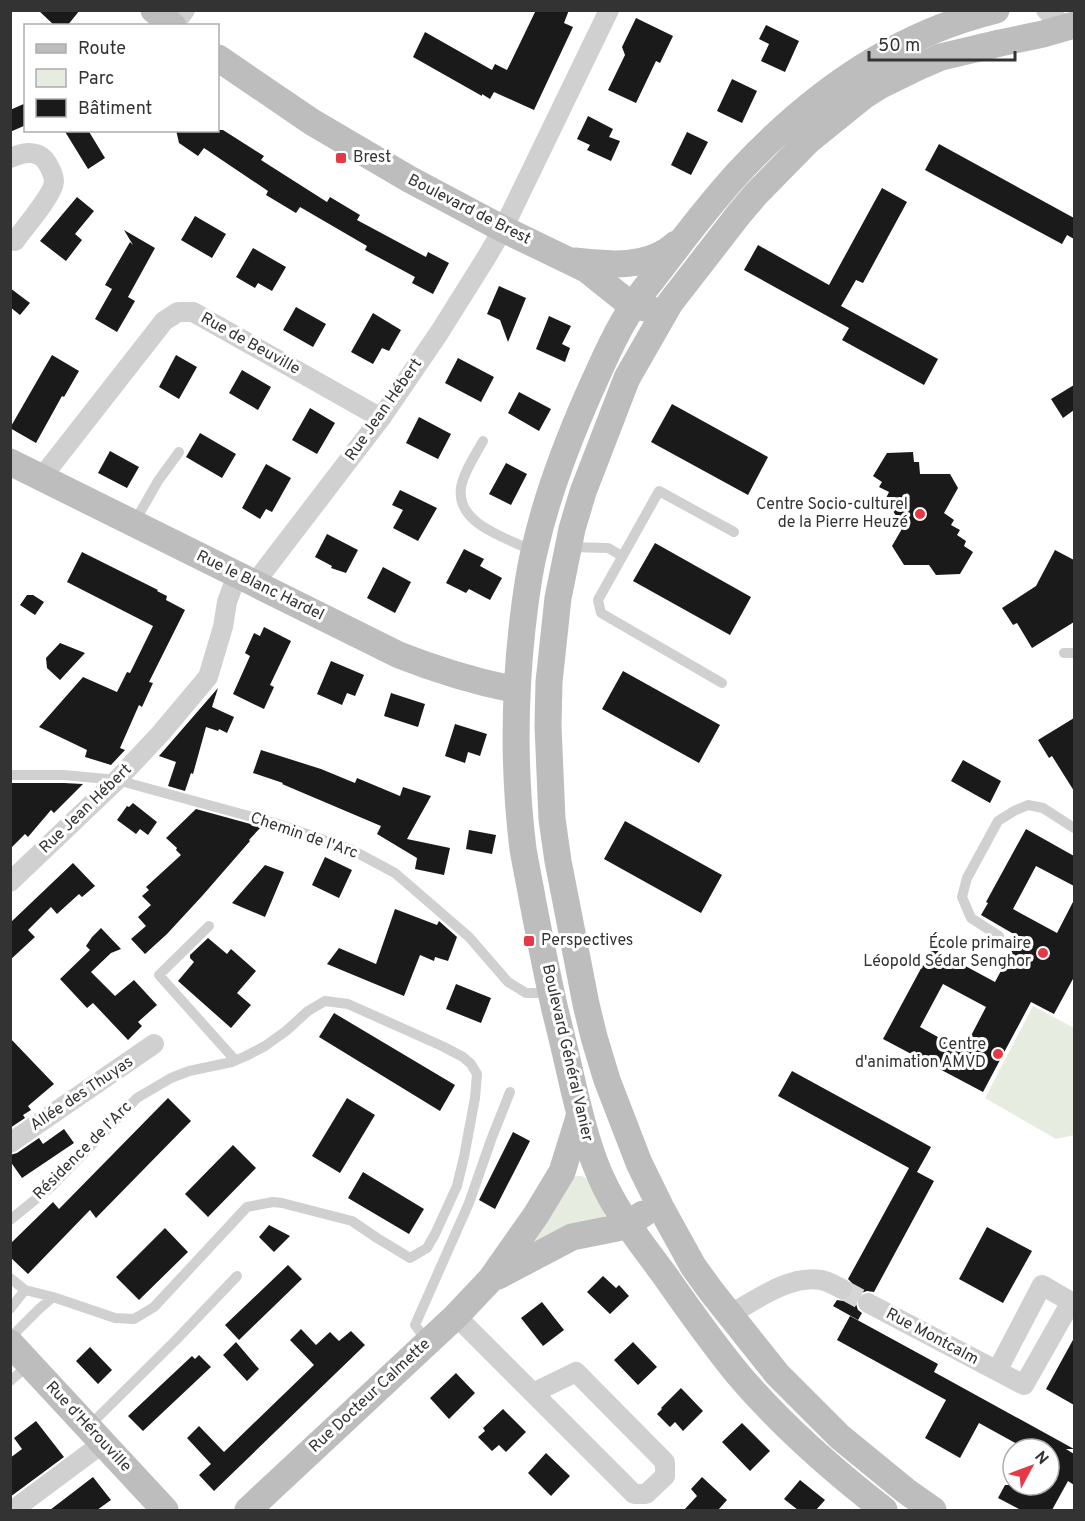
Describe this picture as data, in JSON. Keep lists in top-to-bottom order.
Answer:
{
  "streets": {
    "street": [
      "Boulevard de Brest",
      "Rue de Beuville",
      "Rue Jean Hébert",
      "Rue le Blanc Hardel",
      "Boulevard Général Vanier",
      "Allée des Thuyas",
      "Rue Montcalm",
      "Rue Docteur Calmette",
      "Rue d'Hérouville"
    ],
    "lane": ["Chemin de l'Arc", "Résidence de l'Arc"]
  },
  "crossings": [
    ["Boulevard de Brest", "Rue Jean Hébert"],
    ["Rue de Beuville", "Rue Jean Hébert"],
    ["Rue de Beuville", "Rue le Blanc Hardel"],
    ["Rue Jean Hébert", "Rue le Blanc Hardel"],
    ["Rue Jean Hébert", "Chemin de l'Arc"],
    ["Rue le Blanc Hardel", "Boulevard Général Vanier"],
    ["Chemin de l'Arc", "Boulevard Général Vanier"],
    ["Boulevard Général Vanier", "Rue Docteur Calmette"]
  ],
  "places": {
    "transit": ["Brest", "Perspectives"],
    "other": ["Centre Socio-culturel de la Pierre Heuzé", "École primaire Léopold Sédar Senghor", "Centre d'animation AMVD"]
  },
  "legend": ["Route", "Parc", "Bâtiment"],
  "scale_bar": "50 m",
  "north": "top right"
}
